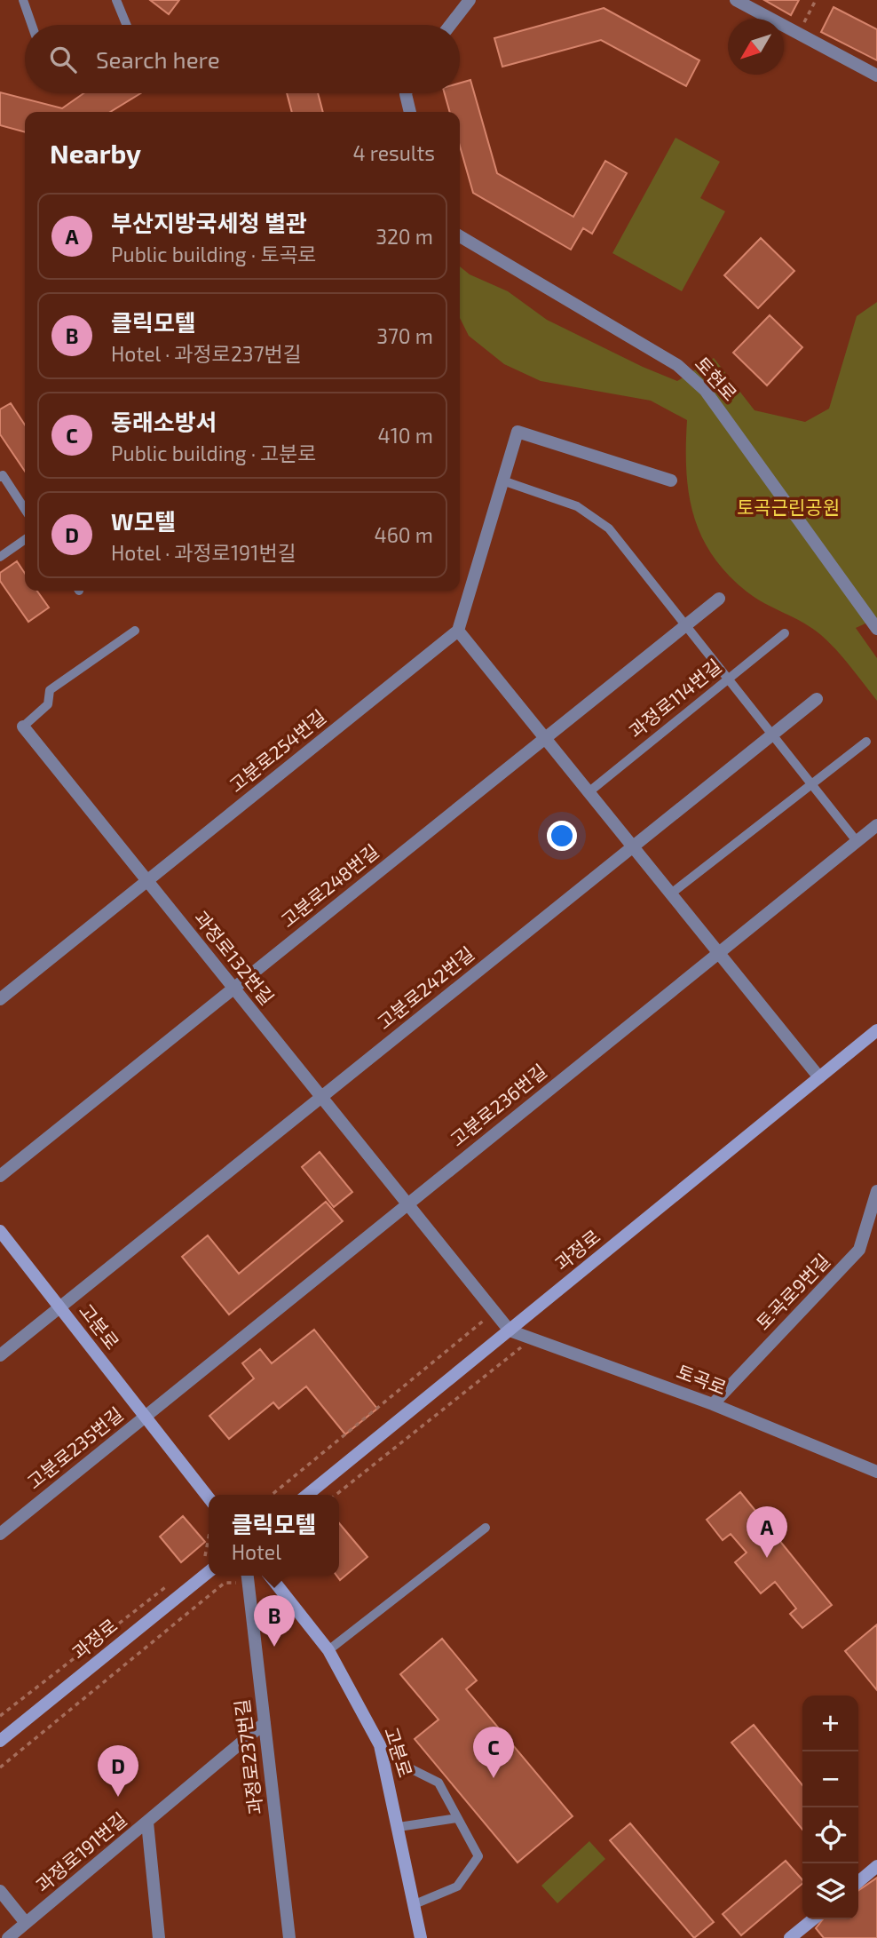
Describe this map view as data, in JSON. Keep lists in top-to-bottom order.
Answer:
{
  "streets": {
    "main road": ["과정로", "고분로"],
    "street": [
      "토현로",
      "고분로254번길",
      "고분로248번길",
      "과정로132번길",
      "고분로242번길",
      "고분로236번길",
      "토곡로9번길",
      "토곡로",
      "고분로235번길",
      "과정로237번길",
      "과정로191번길"
    ],
    "lane": ["과정로114번길"]
  },
  "crossings": [
    ["고분로254번길", "과정로132번길"],
    ["고분로248번길", "과정로132번길"],
    ["과정로132번길", "고분로242번길"],
    ["과정로132번길", "고분로236번길"],
    ["과정로132번길", "과정로"],
    ["과정로132번길", "토곡로"],
    ["고분로242번길", "고분로"],
    ["고분로236번길", "고분로"],
    ["고분로236번길", "고분로235번길"],
    ["과정로", "토곡로"],
    ["토곡로9번길", "토곡로"],
    ["고분로", "고분로235번길"],
    ["과정로237번길", "과정로191번길"]
  ],
  "parks": ["토곡근린공원"],
  "north": "bottom left",
  "page": {
    "search": "Search here",
    "heading": ["Nearby", "4 results"],
    "list": [
      {
        "mark": "A",
        "name": "부산지방국세청 별관",
        "note": "Public building · 토곡로",
        "value": "320 m"
      },
      {
        "mark": "B",
        "name": "클릭모텔",
        "note": "Hotel · 과정로237번길",
        "value": "370 m"
      },
      {
        "mark": "C",
        "name": "동래소방서",
        "note": "Public building · 고분로",
        "value": "410 m"
      },
      {
        "mark": "D",
        "name": "W모텔",
        "note": "Hotel · 과정로191번길",
        "value": "460 m"
      }
    ],
    "popup": ["클릭모텔", "Hotel"],
    "pins": [
      "A",
      "B",
      "C",
      "D"
    ],
    "map_buttons": ["+", "−"]
  }
}
